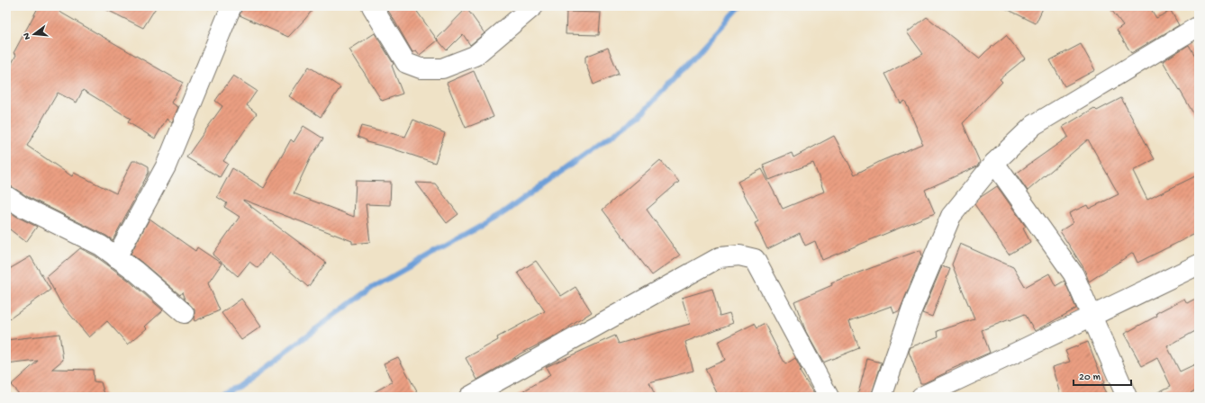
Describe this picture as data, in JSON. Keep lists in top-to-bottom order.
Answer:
{
  "scale_bar": "20 m",
  "north": "left"
}
